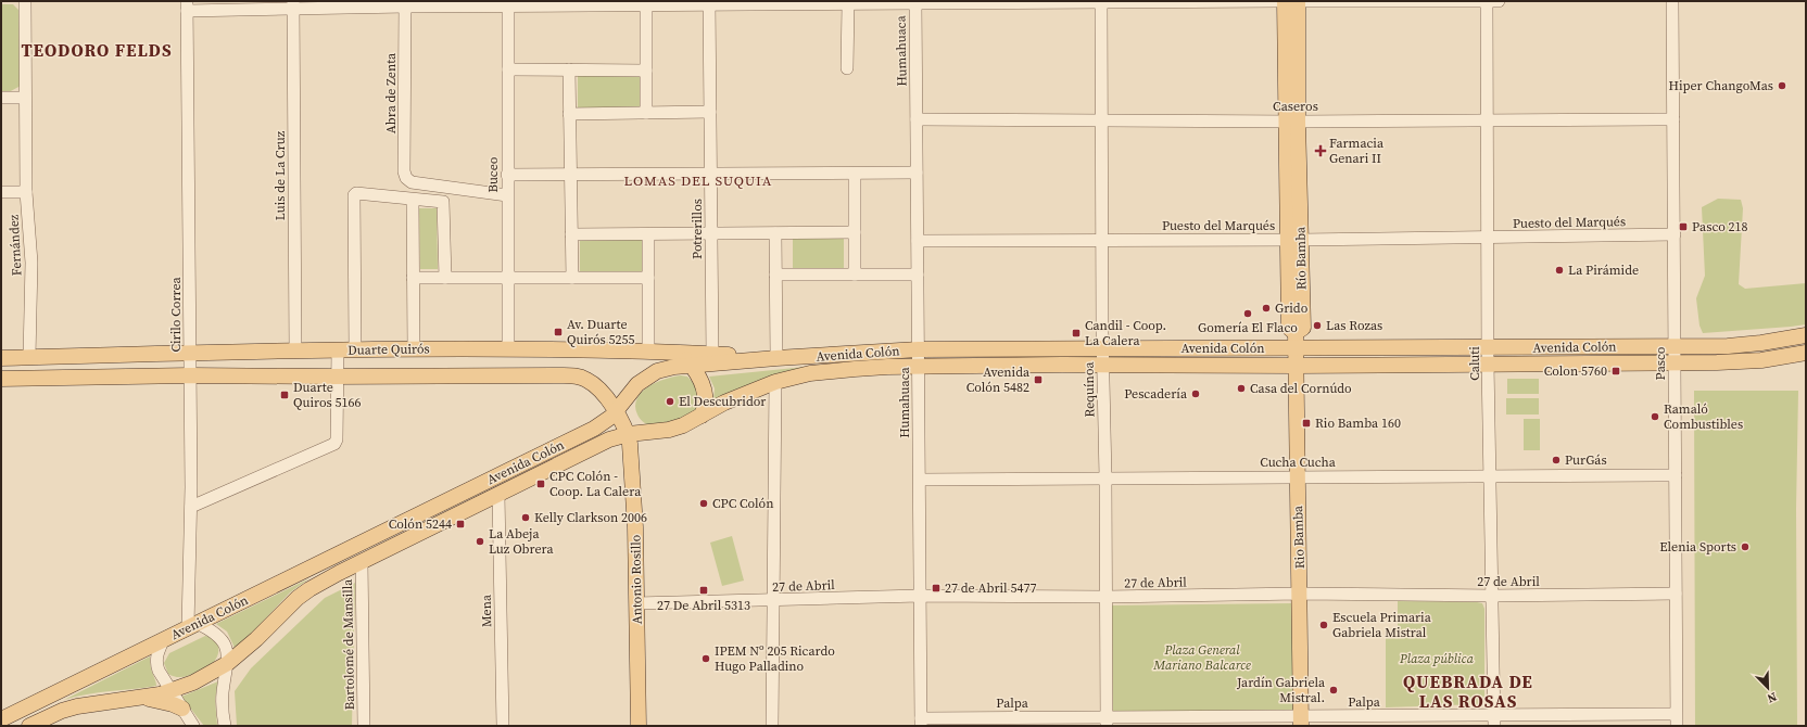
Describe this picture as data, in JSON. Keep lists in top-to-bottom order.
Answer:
{
  "streets": {
    "main road": [
      "Río Bamba",
      "Avenida Colón",
      "Duarte Quirós",
      "Rio Bamba",
      "Antonio Rosillo"
    ],
    "street": [
      "Humahuaca",
      "Abra de Zenta",
      "Caseros",
      "Buceo",
      "Luis de La Cruz",
      "Puesto del Marqués",
      "Potrerillos",
      "Fernández",
      "Cirilo Correa",
      "Caluti",
      "Pasco",
      "Requínoa",
      "Cucha Cucha",
      "27 de Abril",
      "Mena",
      "Bartolomé de Mansilla",
      "Palpa"
    ]
  },
  "crossings": [
    ["Humahuaca", "Caseros"],
    ["Humahuaca", "Puesto del Marqués"],
    ["Humahuaca", "Avenida Colón"],
    ["Humahuaca", "Cucha Cucha"],
    ["Humahuaca", "27 de Abril"],
    ["Humahuaca", "Palpa"],
    ["Abra de Zenta", "Buceo"],
    ["Caseros", "Río Bamba"],
    ["Caseros", "Caluti"],
    ["Caseros", "Pasco"],
    ["Caseros", "Requínoa"],
    ["Buceo", "Duarte Quirós"],
    ["Luis de La Cruz", "Duarte Quirós"],
    ["Puesto del Marqués", "Río Bamba"],
    ["Puesto del Marqués", "Caluti"],
    ["Puesto del Marqués", "Pasco"],
    ["Puesto del Marqués", "Requínoa"],
    ["Potrerillos", "Duarte Quirós"],
    ["Fernández", "Duarte Quirós"],
    ["Río Bamba", "Rio Bamba"],
    ["Cirilo Correa", "Avenida Colón"],
    ["Cirilo Correa", "Duarte Quirós"],
    ["Avenida Colón", "Duarte Quirós"],
    ["Avenida Colón", "Caluti"],
    ["Avenida Colón", "Pasco"],
    ["Avenida Colón", "Requínoa"],
    ["Avenida Colón", "Rio Bamba"],
    ["Avenida Colón", "Antonio Rosillo"],
    ["Avenida Colón", "Mena"],
    ["Avenida Colón", "Bartolomé de Mansilla"],
    ["Duarte Quirós", "Antonio Rosillo"],
    ["Caluti", "Cucha Cucha"],
    ["Caluti", "27 de Abril"],
    ["Caluti", "Palpa"],
    ["Pasco", "Cucha Cucha"],
    ["Pasco", "27 de Abril"],
    ["Pasco", "Palpa"],
    ["Requínoa", "Cucha Cucha"],
    ["Requínoa", "27 de Abril"],
    ["Requínoa", "Palpa"],
    ["Cucha Cucha", "Rio Bamba"],
    ["Rio Bamba", "27 de Abril"],
    ["Rio Bamba", "Palpa"],
    ["Antonio Rosillo", "27 de Abril"]
  ],
  "districts": ["TEODORO FELDS", "LOMAS DEL SUQUIA", "QUEBRADA DE LAS ROSAS"],
  "parks": ["Plaza General Mariano Balcarce", "Plaza pública"],
  "places": {
    "other": [
      "Hiper ChangoMas",
      "La Pirámide",
      "Grido",
      "Gomería El Flaco",
      "Las Rozas",
      "Casa del Cornúdo",
      "Pescadería",
      "El Descubridor",
      "Ramaló Combustibles",
      "PurGás",
      "CPC Colón",
      "Kelly Clarkson 2006",
      "La Abeja Luz Obrera",
      "Elenia Sports",
      "Escuela Primaria Gabriela Mistral",
      "IPEM Nº 205 Ricardo Hugo Palladino",
      "Jardín Gabriela Mistral."
    ],
    "health": ["Farmacia Genari II"],
    "transit": [
      "Pasco 218",
      "Av. Duarte Quirós 5255",
      "Candil - Coop. La Calera",
      "Colon 5760",
      "Avenida Colón 5482",
      "Duarte Quiros 5166",
      "Rio Bamba 160",
      "CPC Colón - Coop. La Calera",
      "Colón 5244",
      "27 de Abril 5477",
      "27 De Abril 5313"
    ]
  },
  "north": "bottom right"
}
